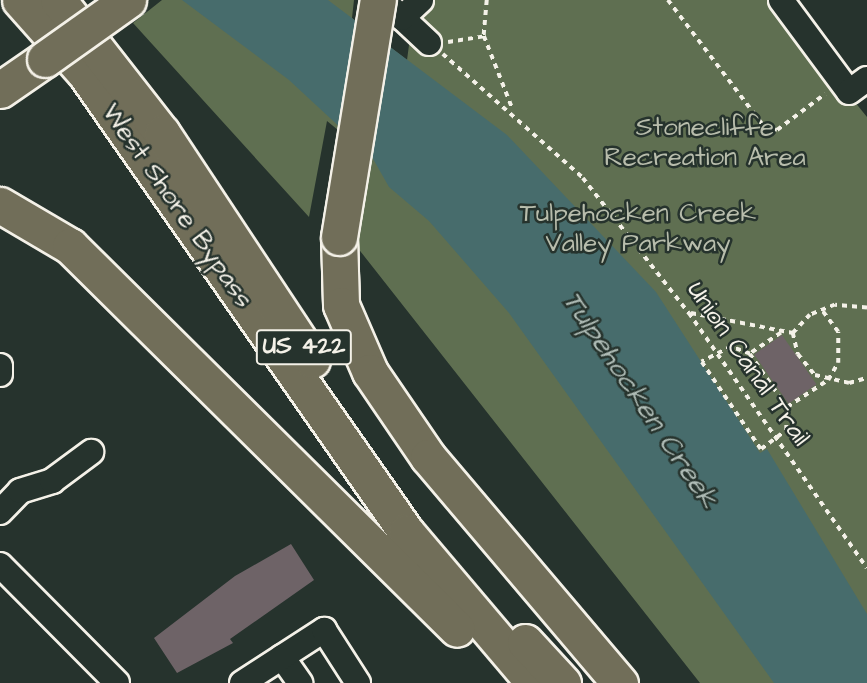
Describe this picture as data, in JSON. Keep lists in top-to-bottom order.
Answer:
{
  "streets": {
    "highway": ["West Shore Bypass", "US 422"],
    "path": ["Union Canal Trail"]
  },
  "water": ["Tulpehocken Creek"],
  "parks": ["Stonecliffe Recreation Area", "Tulpehocken Creek Valley Parkway"]
}
